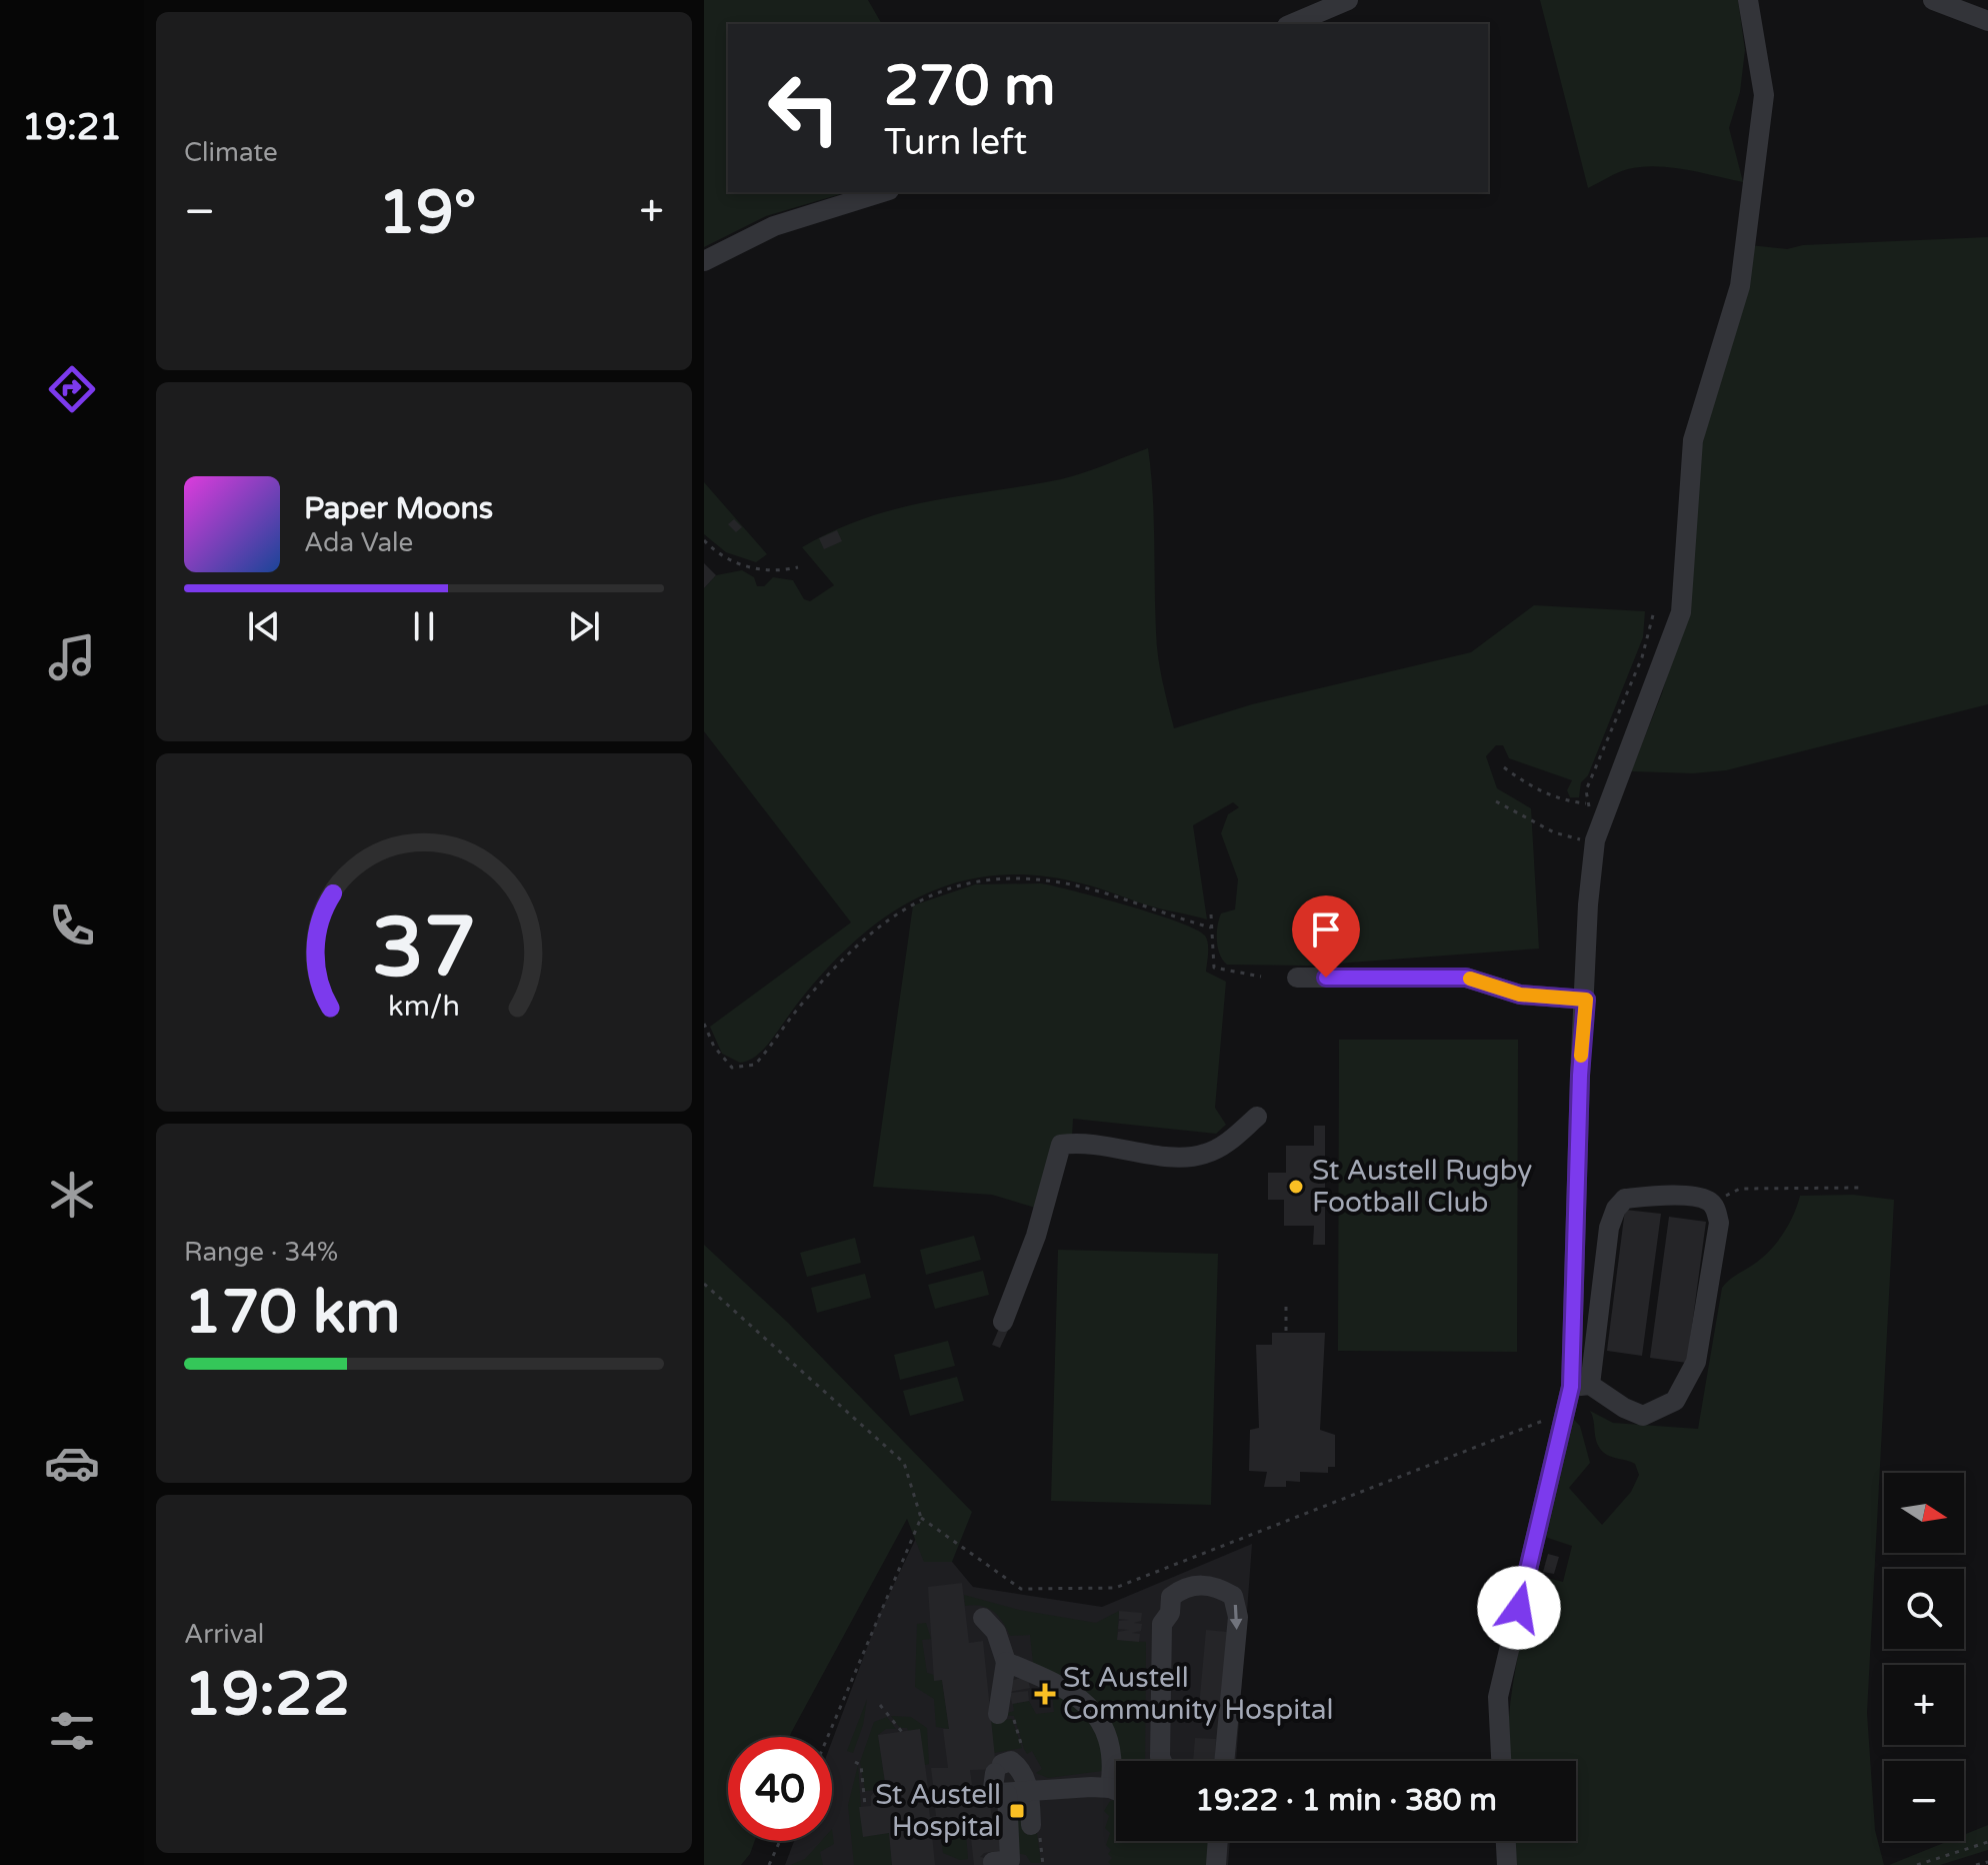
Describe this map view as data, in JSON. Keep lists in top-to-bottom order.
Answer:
{
  "places": {
    "other": ["St Austell Rugby Football Club"],
    "health": ["St Austell Community Hospital"],
    "transit": ["St Austell Hospital"]
  },
  "north": "right",
  "page": {
    "tabs": "19:21",
    "tile": [
      "Climate",
      ["Range · 34%", "170 km"],
      ["Arrival", "19:22"]
    ],
    "turn": ["270 m", "Turn left"],
    "heat": ["−", "19°", "+"],
    "song": ["Paper Moons", "Ada Vale"],
    "map_buttons": ["+", "−"],
    "limit": "40",
    "trip": "19:22 · 1 min · 380 m",
    "gauge": ["37", "km/h"]
  }
}
